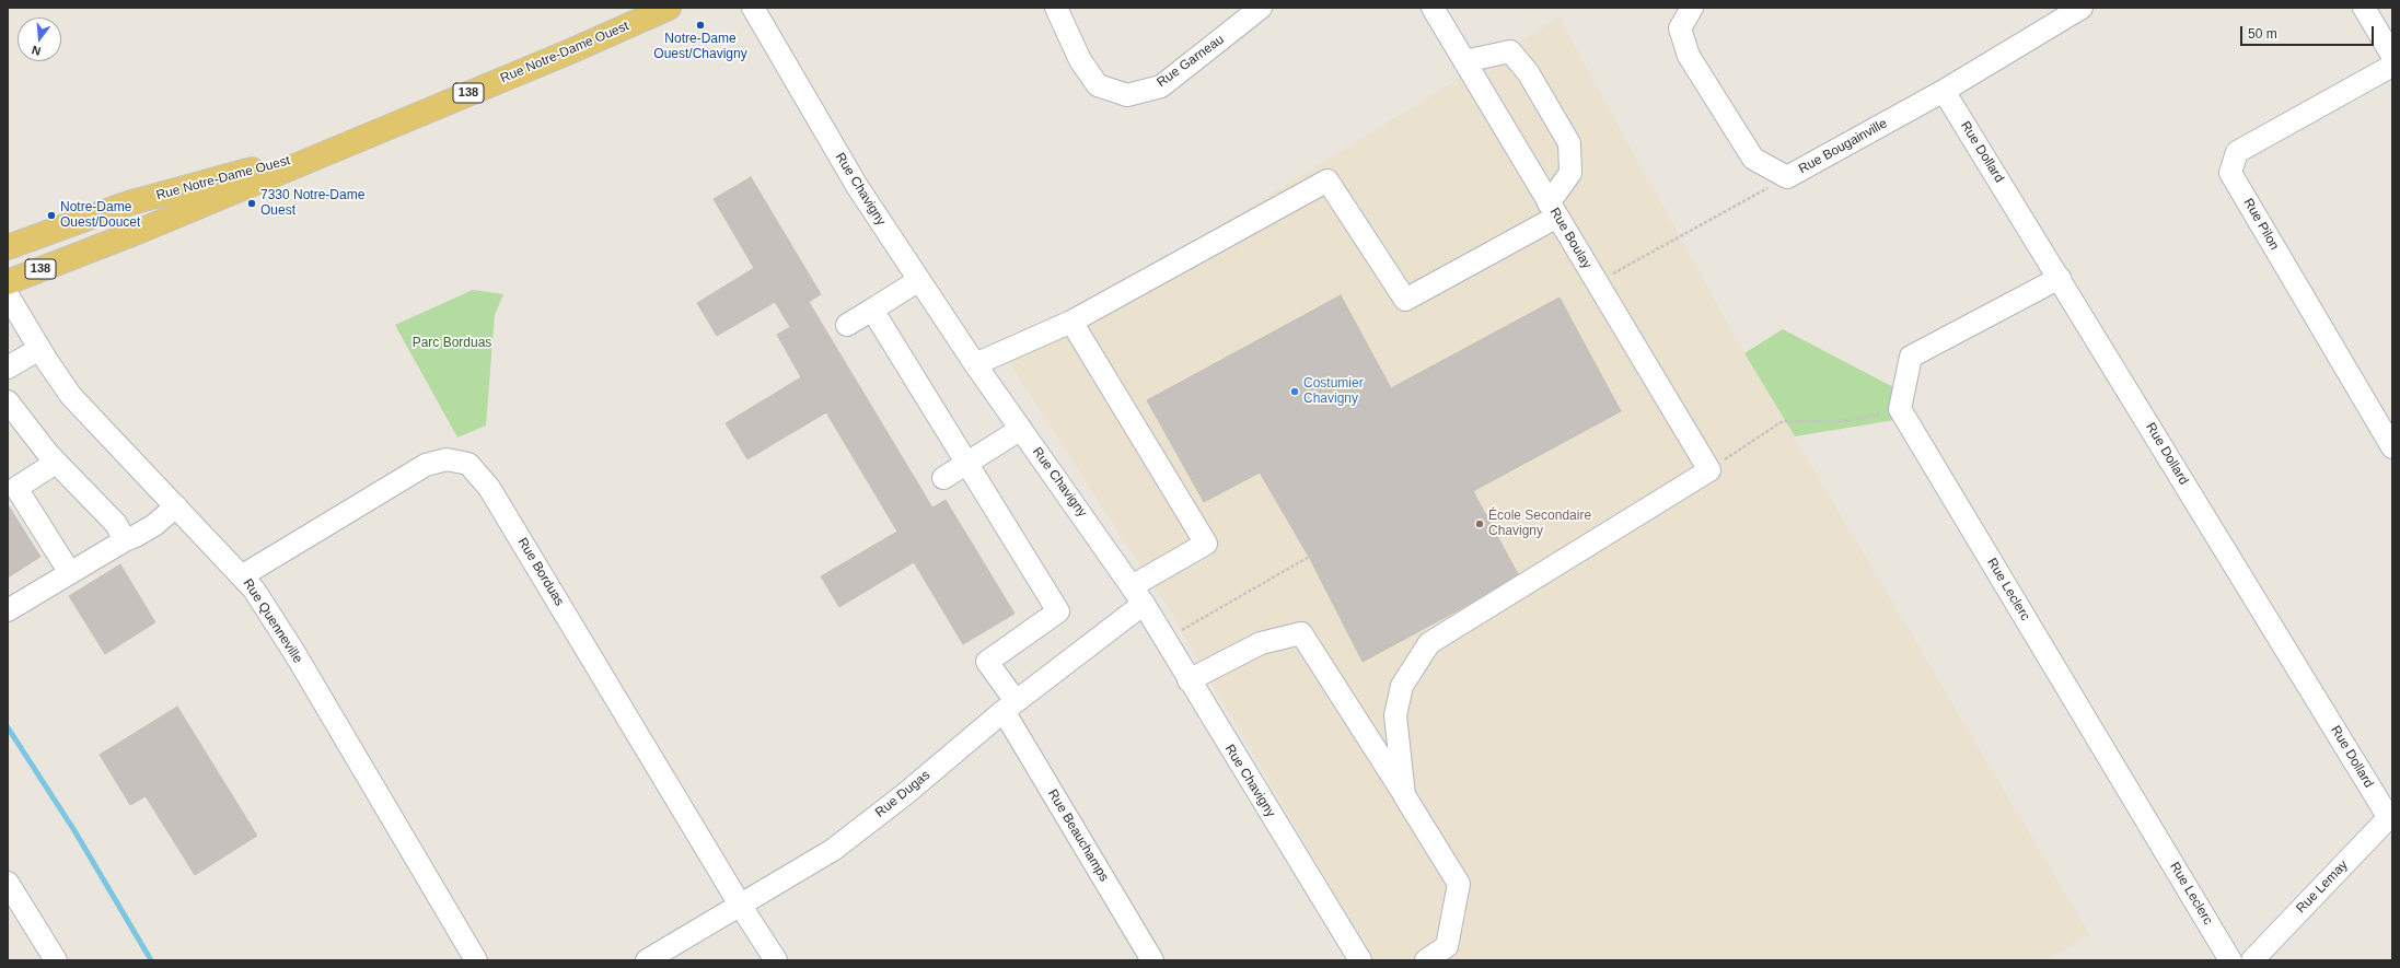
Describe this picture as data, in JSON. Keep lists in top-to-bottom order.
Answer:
{
  "streets": {
    "main road": ["Rue Notre-Dame Ouest", "138"],
    "street": [
      "Rue Garneau",
      "Rue Bougainville",
      "Rue Dollard",
      "Rue Chavigny",
      "Rue Pilon",
      "Rue Boulay",
      "Rue Borduas",
      "Rue Leclerc",
      "Rue Quenneville",
      "Rue Dugas",
      "Rue Beauchamps",
      "Rue Lemay"
    ]
  },
  "crossings": [
    ["Rue Bougainville", "Rue Dollard"],
    ["Rue Dollard", "Rue Lemay"],
    ["Rue Chavigny", "Rue Dugas"],
    ["Rue Borduas", "Rue Quenneville"],
    ["Rue Borduas", "Rue Dugas"],
    ["Rue Dugas", "Rue Beauchamps"]
  ],
  "parks": ["Parc Borduas"],
  "places": [
    "Notre-Dame Ouest/Chavigny",
    "7330 Notre-Dame Ouest",
    "Notre-Dame Ouest/Doucet",
    "Costumier Chavigny",
    "École Secondaire Chavigny"
  ],
  "scale_bar": "50 m",
  "north": "bottom"
}
